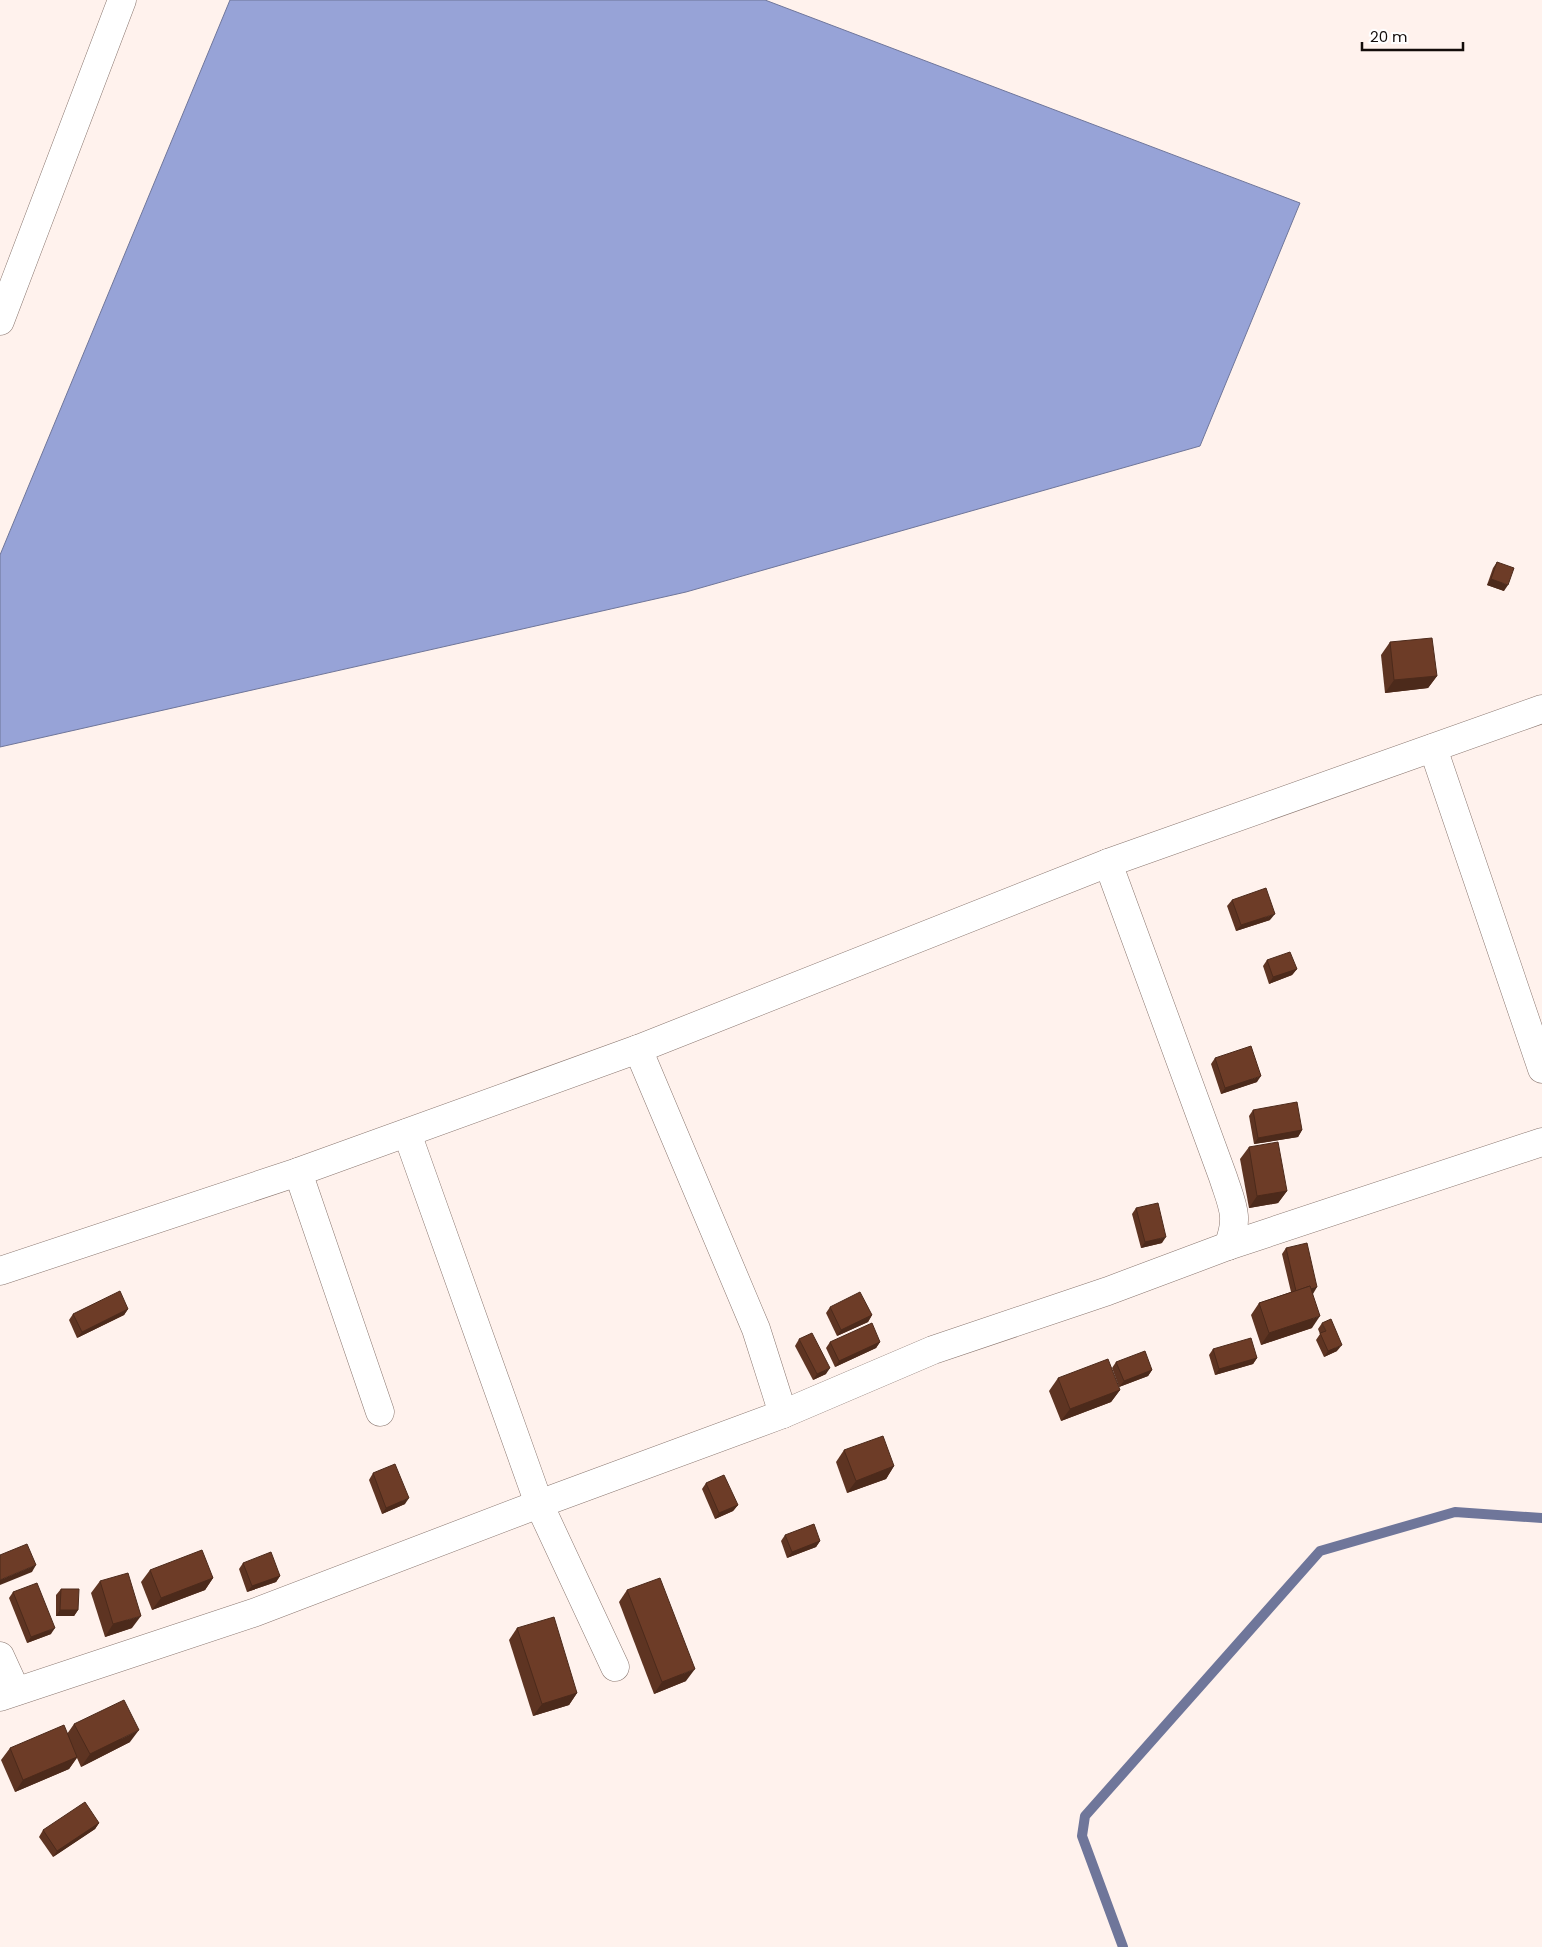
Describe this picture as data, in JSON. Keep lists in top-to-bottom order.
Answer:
{
  "scale_bar": "20 m"
}
